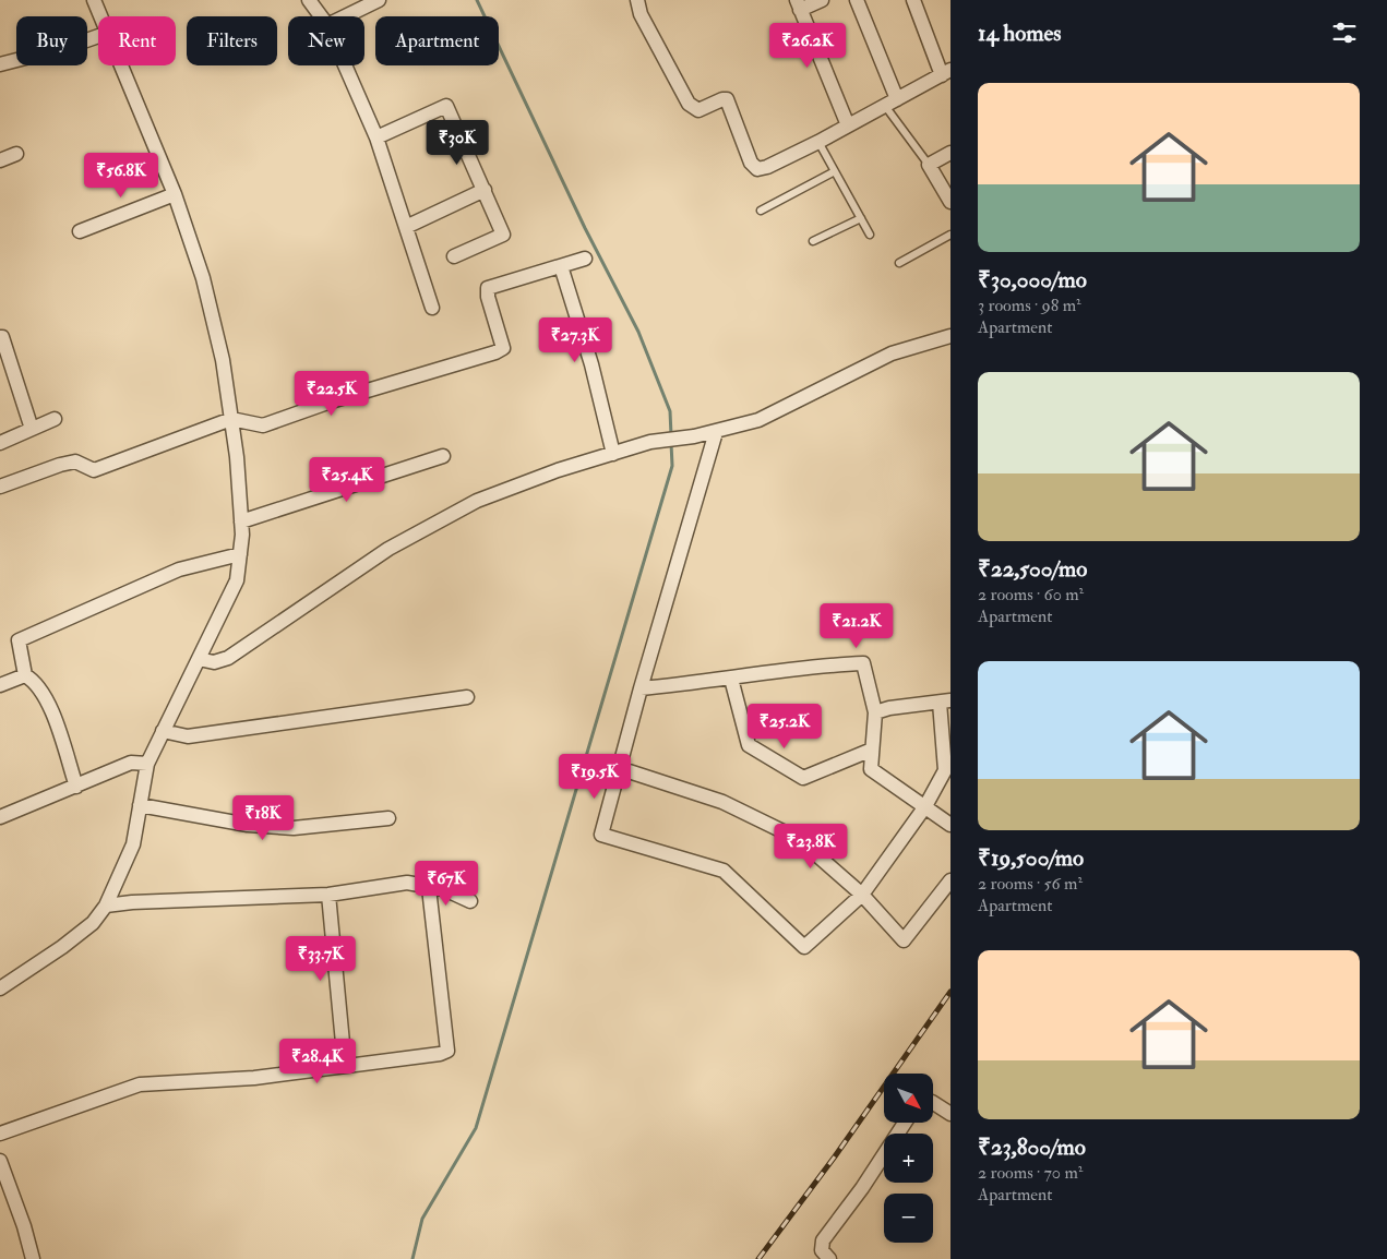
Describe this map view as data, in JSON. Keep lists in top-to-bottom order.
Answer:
{
  "north": "bottom right",
  "page": {
    "heading": "14 homes",
    "chip": [
      "Buy",
      "Rent",
      "Filters",
      "New",
      "Apartment"
    ],
    "price": [
      "₹26.2K",
      "₹30K",
      "₹56.8K",
      "₹27.3K",
      "₹22.5K",
      "₹25.4K",
      "₹21.2K",
      "₹25.2K",
      "₹19.5K",
      "₹18K",
      "₹23.8K",
      "₹67K",
      "₹33.7K",
      "₹28.4K"
    ],
    "list": [
      {
        "name": "₹30,000/mo",
        "note": "3 rooms · 98 m² · Apartment"
      },
      {
        "name": "₹22,500/mo",
        "note": "2 rooms · 60 m² · Apartment"
      },
      {
        "name": "₹19,500/mo",
        "note": "2 rooms · 56 m² · Apartment"
      },
      {
        "name": "₹23,800/mo",
        "note": "2 rooms · 70 m² · Apartment"
      }
    ],
    "map_buttons": ["+", "−"]
  }
}
